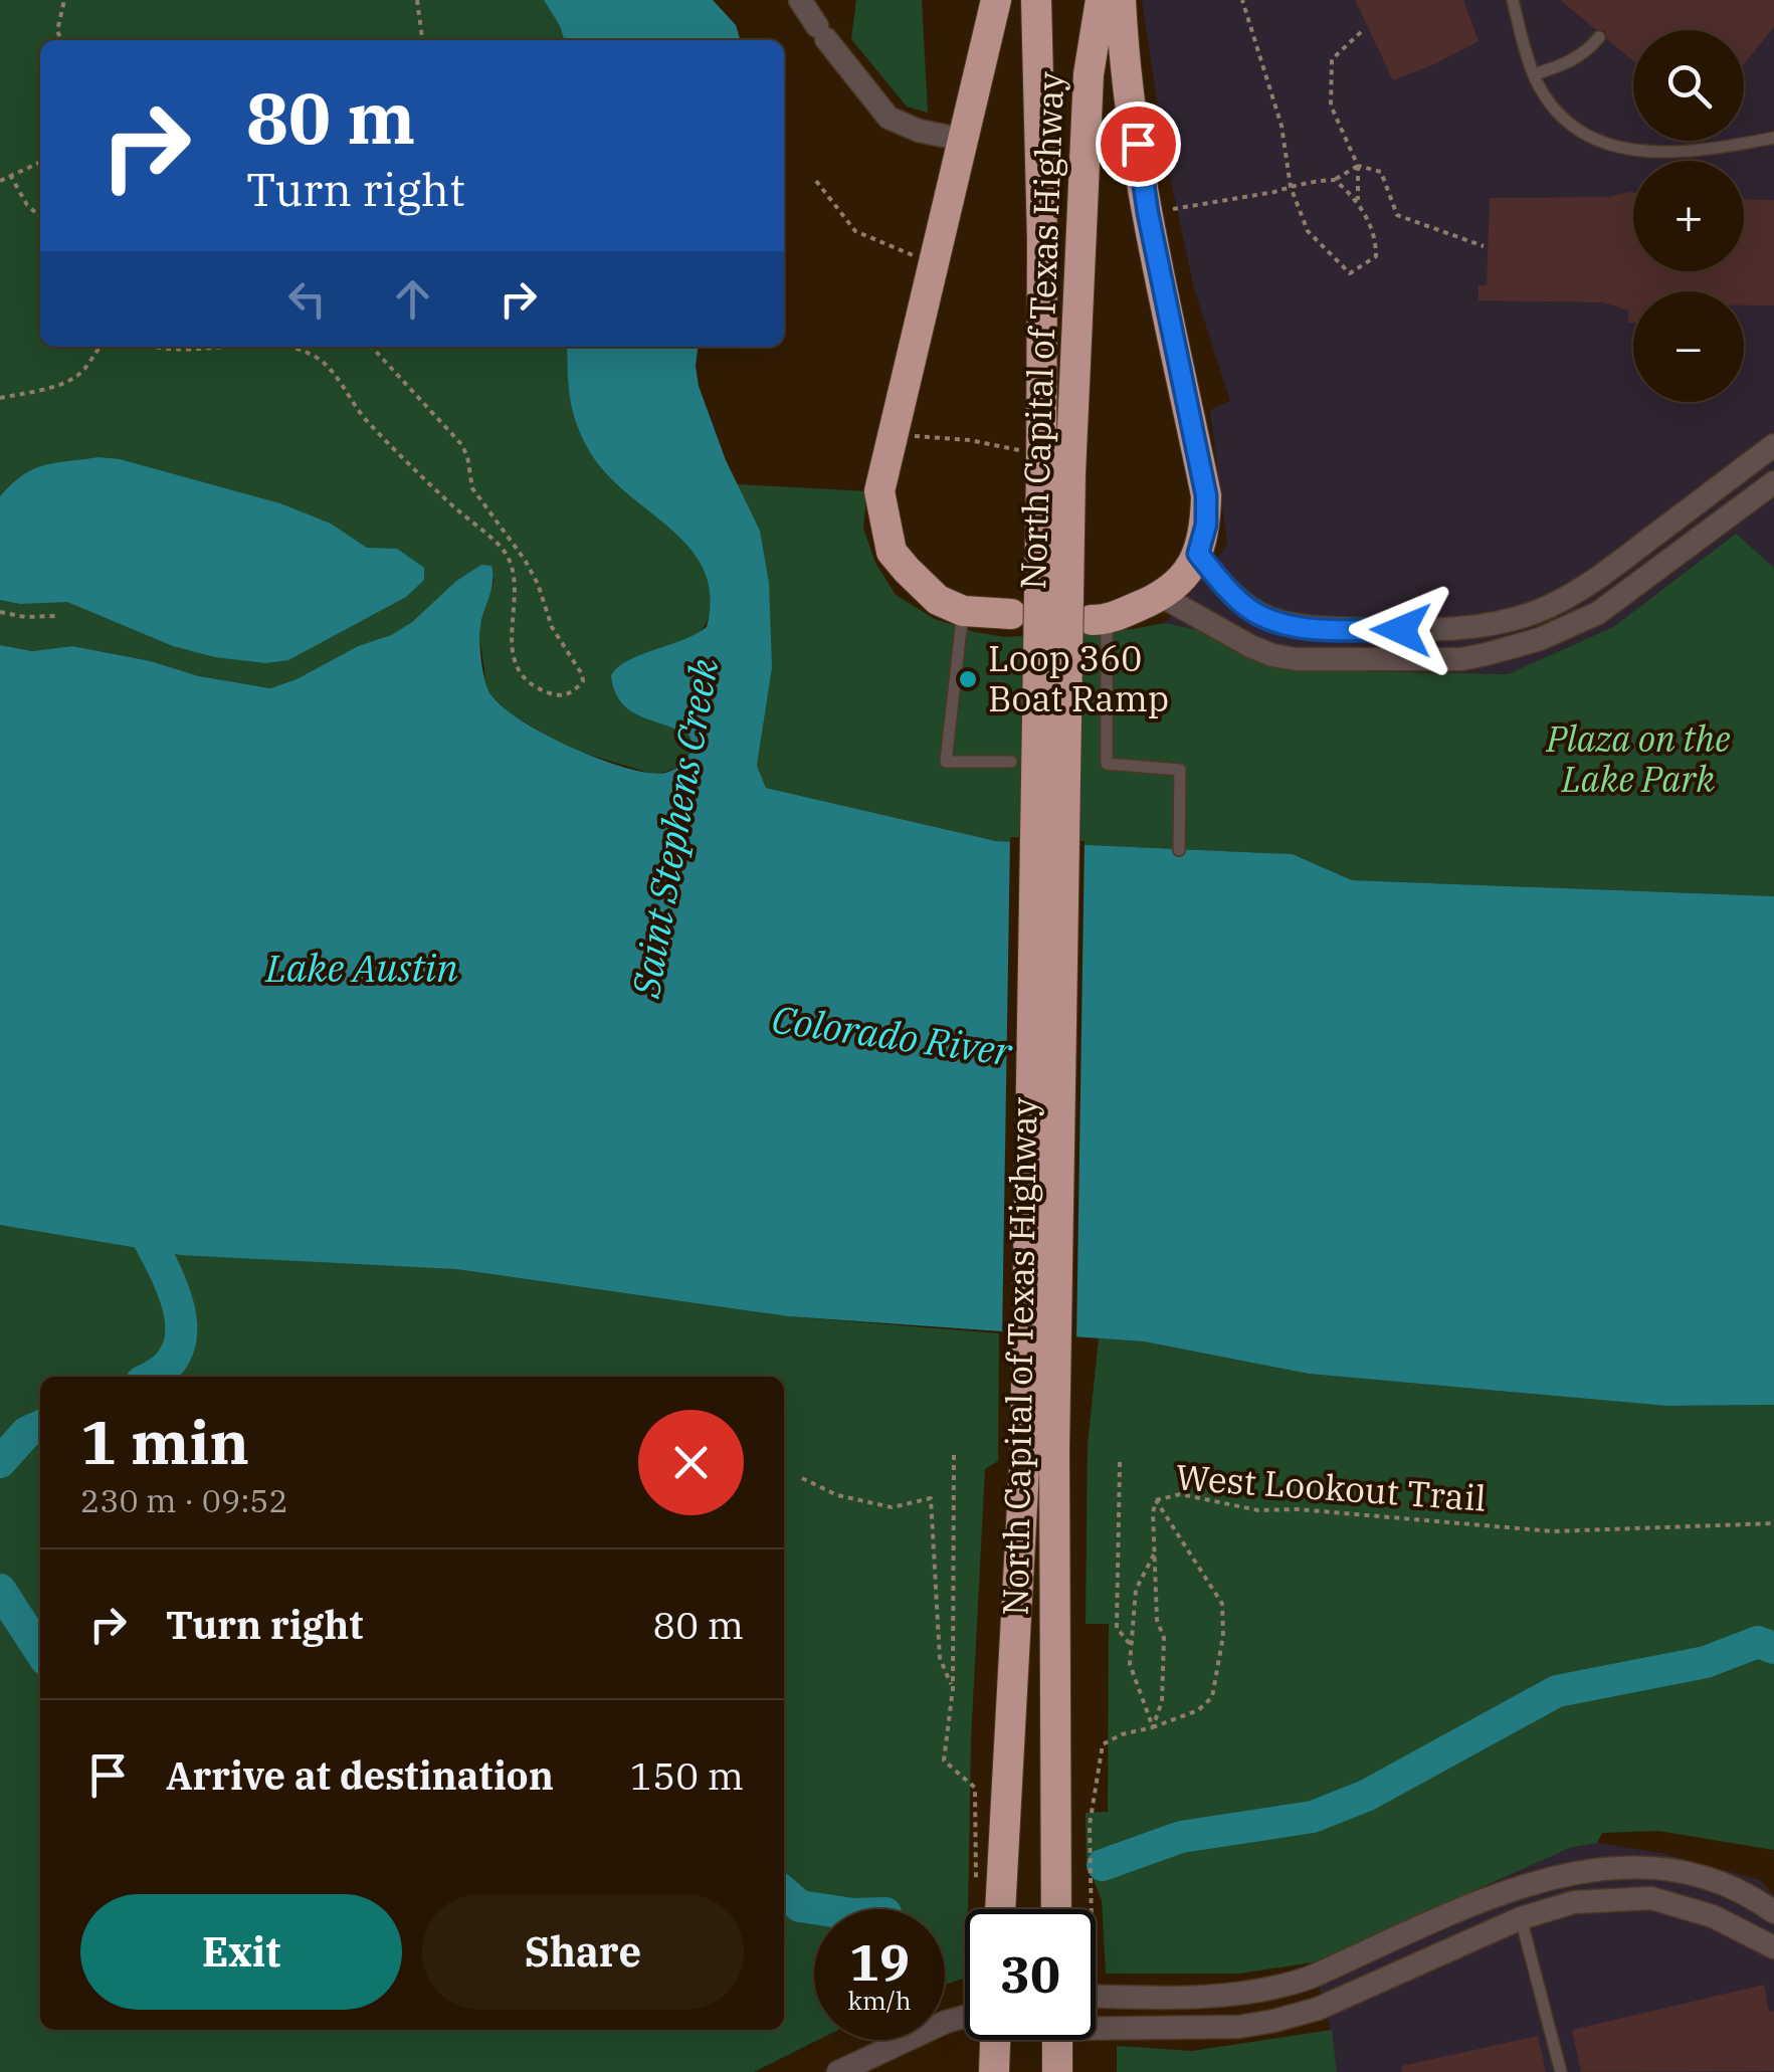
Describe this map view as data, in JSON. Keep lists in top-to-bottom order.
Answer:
{
  "streets": {
    "highway": ["North Capital of Texas Highway"],
    "path": ["West Lookout Trail"]
  },
  "water": ["Saint Stephens Creek", "Lake Austin", "Colorado River"],
  "parks": ["Plaza on the Lake Park"],
  "places": ["Loop 360 Boat Ramp"],
  "page": {
    "map_buttons": ["+", "−"],
    "turn": ["80 m", "Turn right"],
    "heading": ["1 min", "230 m · 09:52"],
    "list": [
      {
        "name": "Turn right",
        "value": "80 m"
      },
      {
        "name": "Arrive at destination",
        "value": "150 m"
      }
    ],
    "buttons": ["Exit", "Share"],
    "speed": "19 km/h",
    "limit": "30"
  }
}
